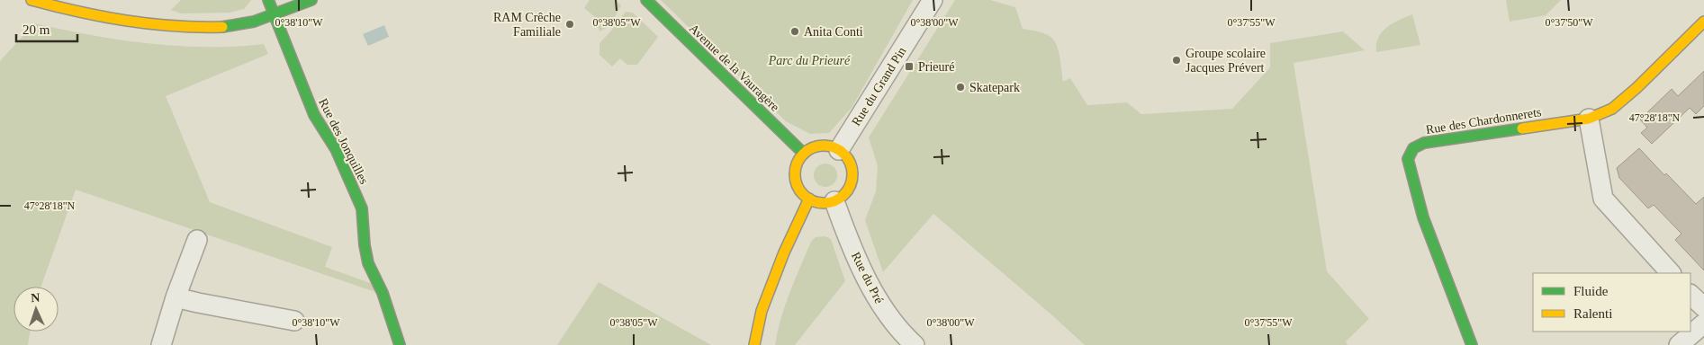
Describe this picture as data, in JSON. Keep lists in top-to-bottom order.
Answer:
{
  "streets": {
    "street": [
      "Avenue de la Vauragère",
      "Rue du Grand Pin",
      "Rue des Chardonnerets",
      "Rue des Jonquilles",
      "Rue du Pré"
    ]
  },
  "crossings": [
    ["Avenue de la Vauragère", "Rue du Grand Pin"],
    ["Avenue de la Vauragère", "Rue du Pré"],
    ["Rue du Grand Pin", "Rue du Pré"]
  ],
  "parks": ["Parc du Prieuré"],
  "places": {
    "other": [
      "RAM Crêche Familiale",
      "Anita Conti",
      "Groupe scolaire Jacques Prévert",
      "Skatepark"
    ],
    "transit": ["Prieuré"]
  },
  "legend": ["Fluide", "Ralenti"],
  "scale_bar": "20 m",
  "north": "top",
  "coordinates": [
    "0°38'10\"W",
    "0°38'05\"W",
    "0°38'00\"W",
    "0°37'55\"W",
    "0°37'50\"W",
    "47°28'18\"N"
  ]
}
